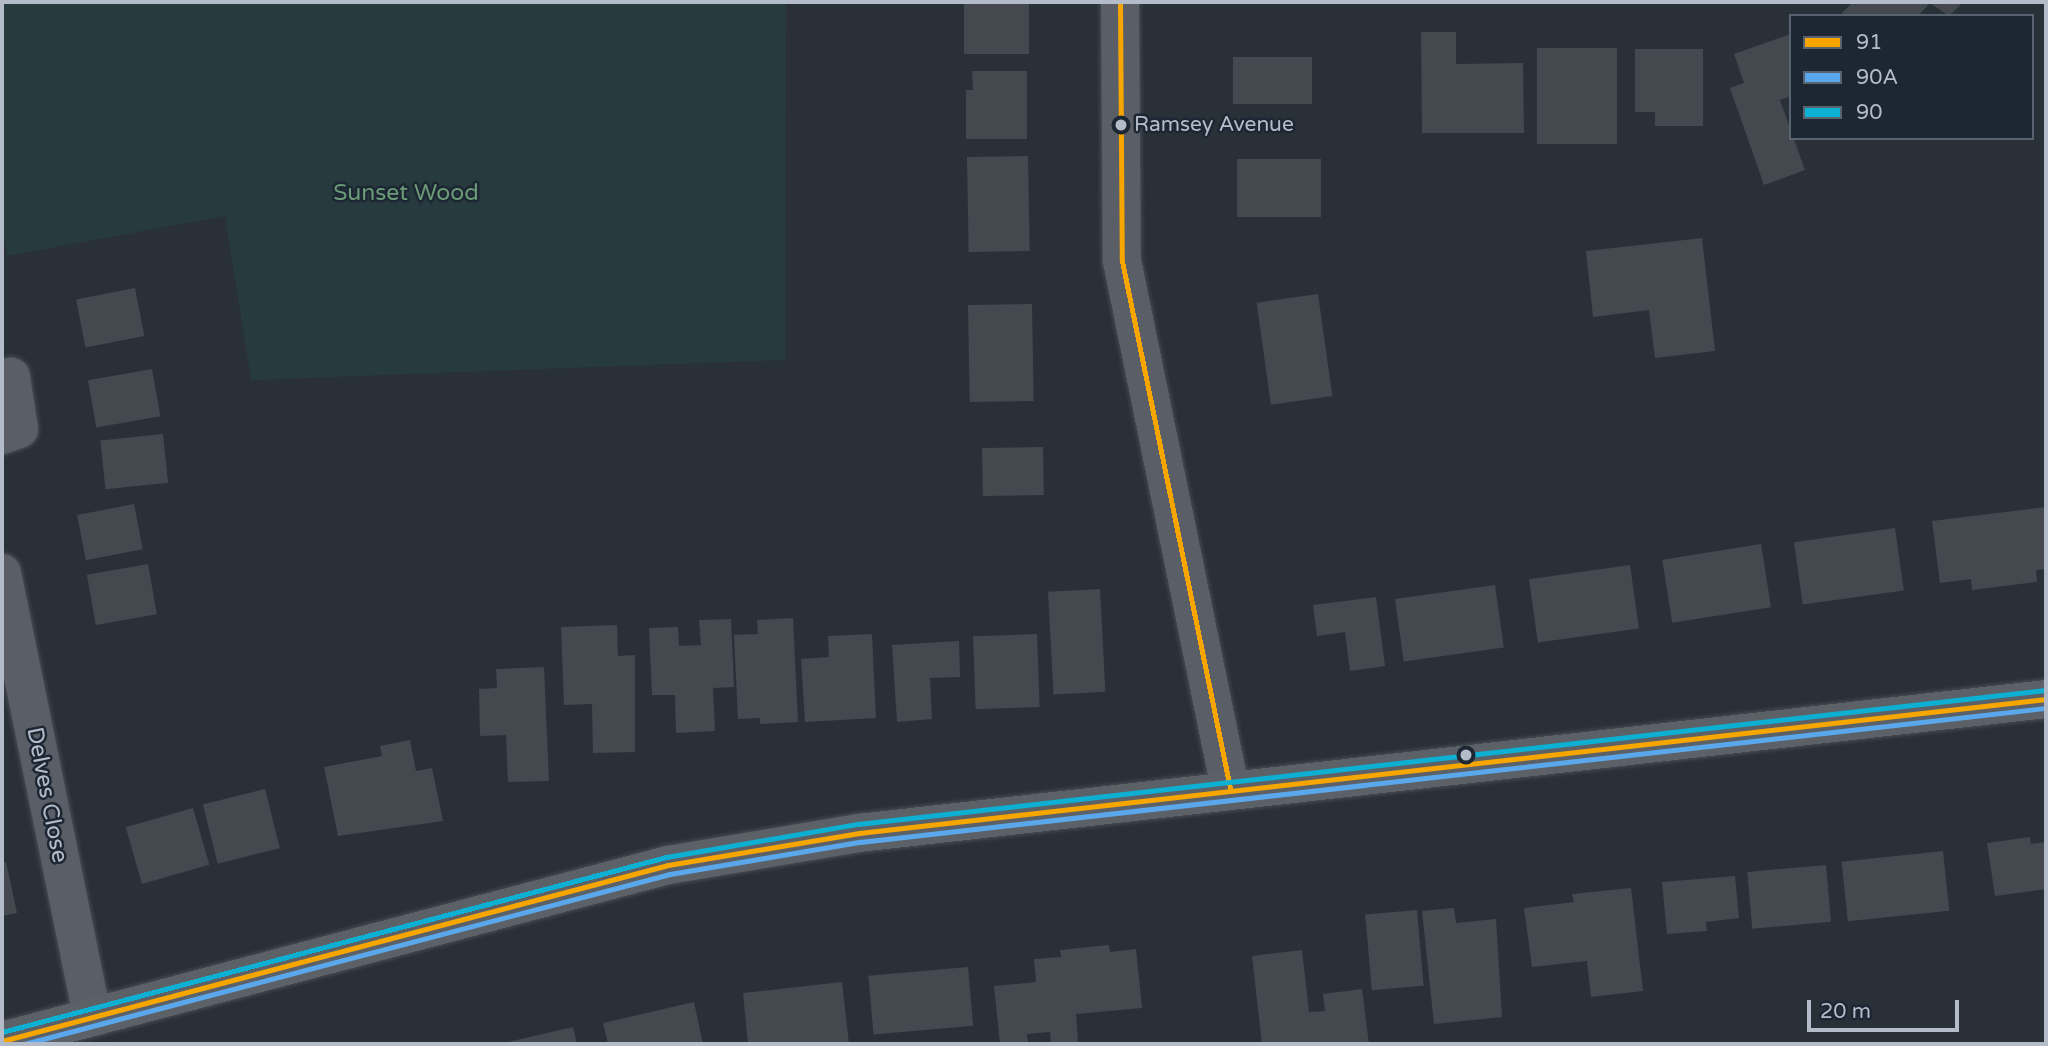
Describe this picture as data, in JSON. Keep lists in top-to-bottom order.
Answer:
{
  "streets": {
    "street": ["Delves Close"]
  },
  "parks": ["Sunset Wood"],
  "places": ["Ramsey Avenue"],
  "lines": ["transit line 91", "transit line 90", "transit line 90A"],
  "legend": ["91", "90A", "90"],
  "scale_bar": "20 m"
}
